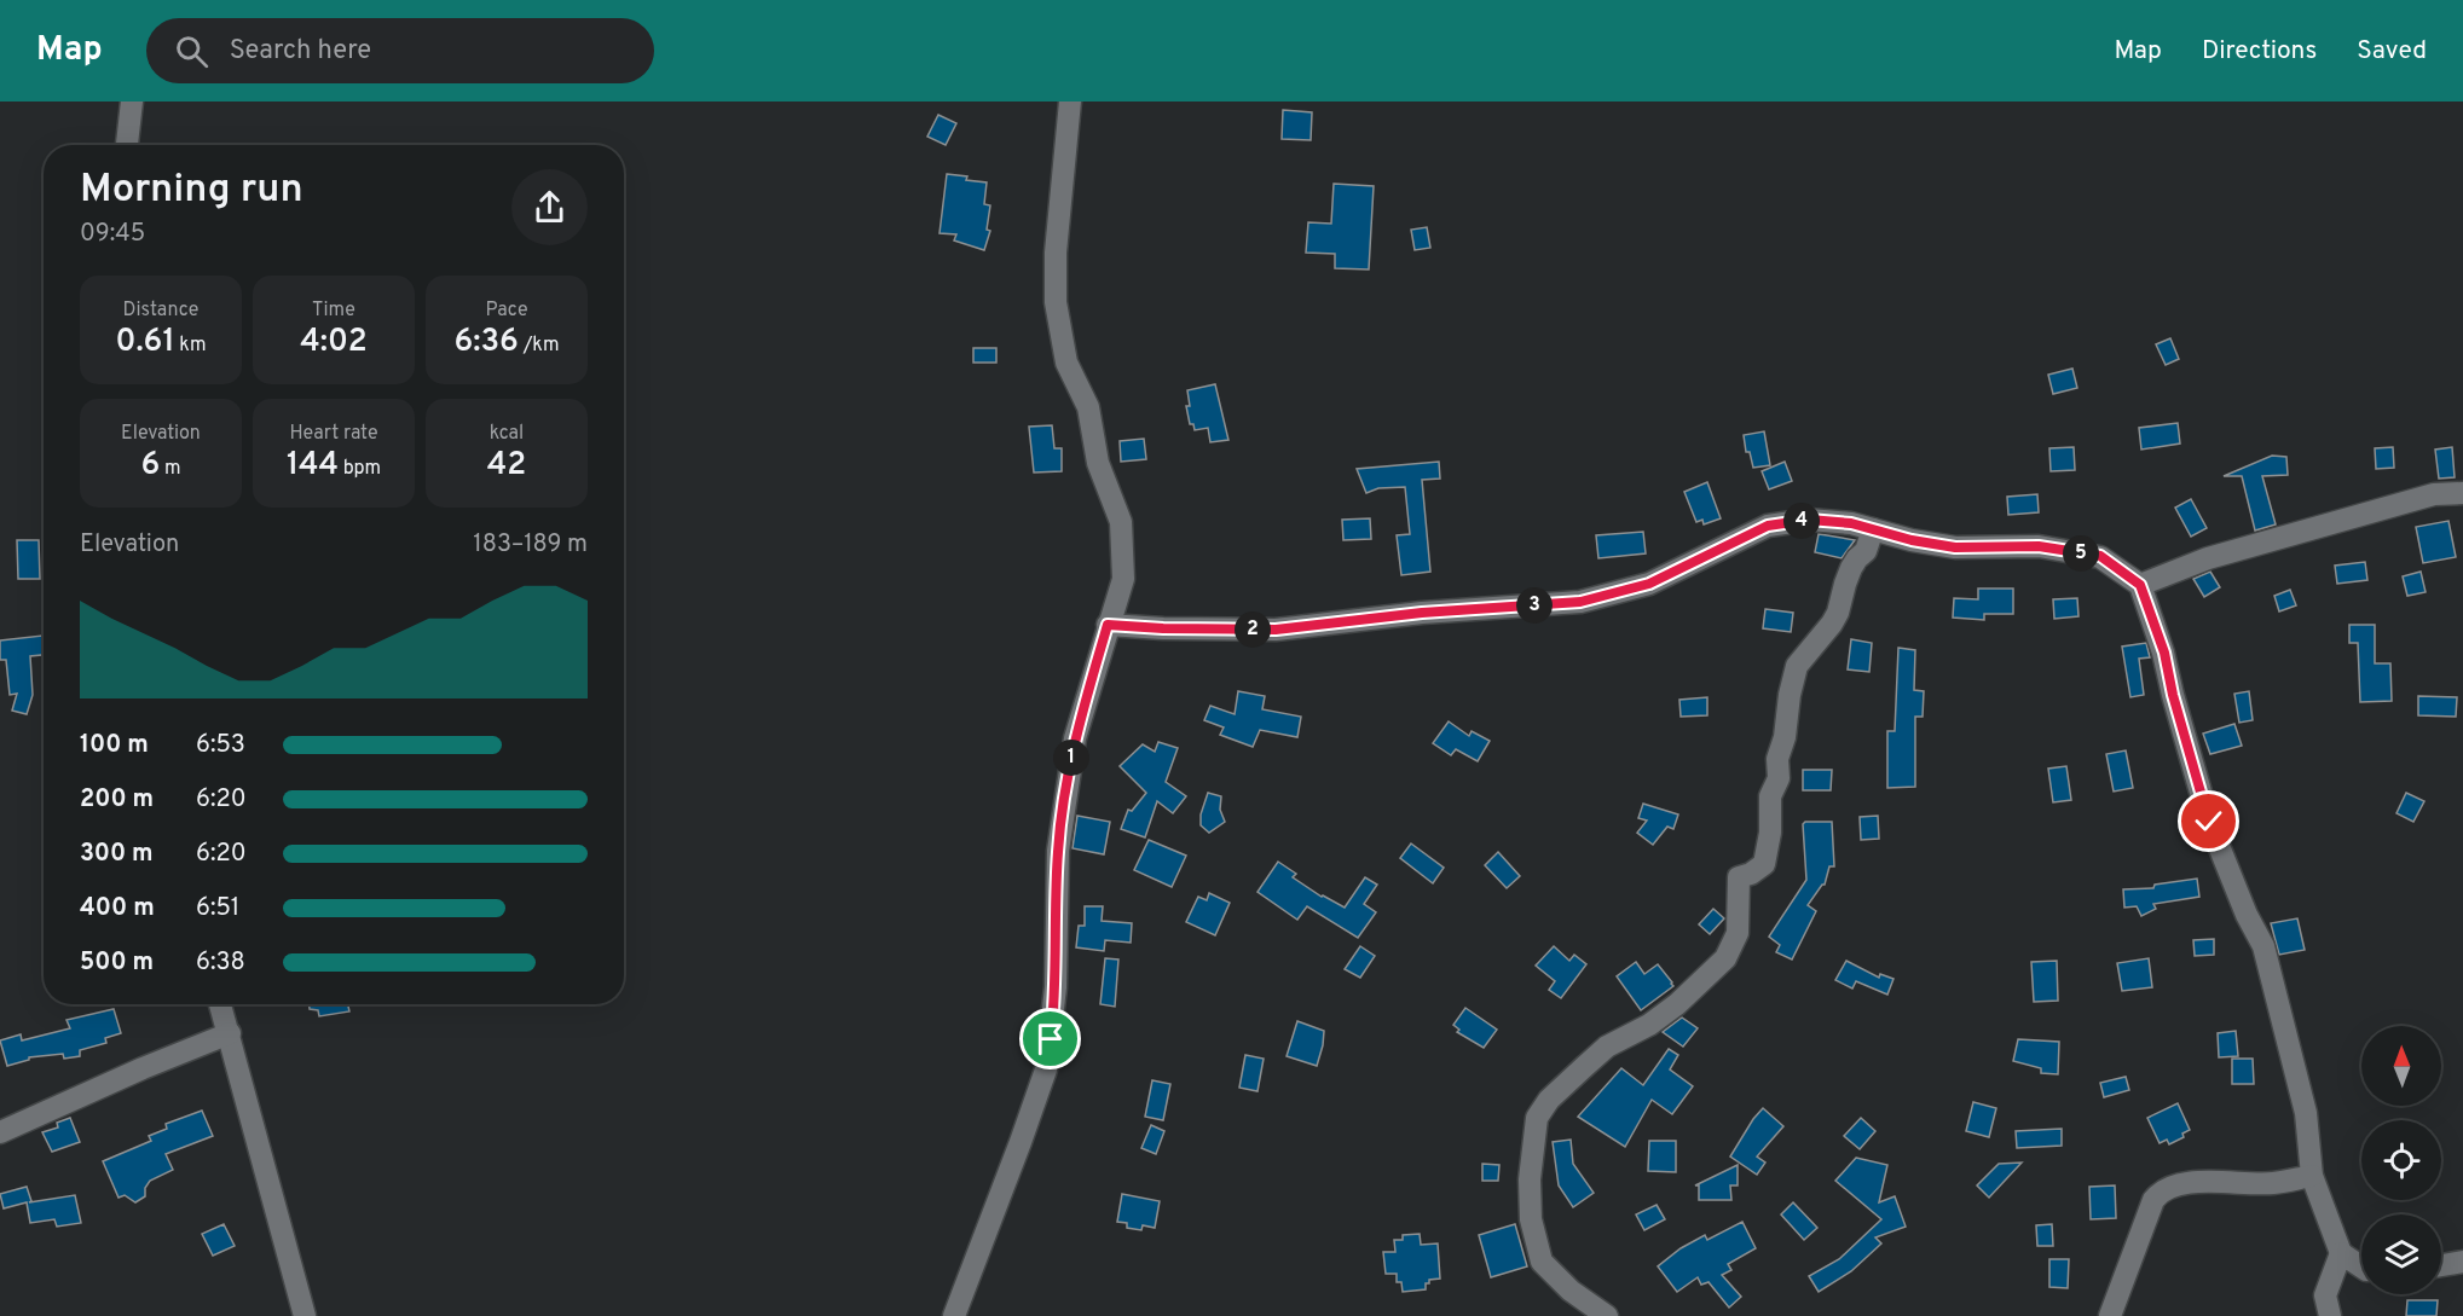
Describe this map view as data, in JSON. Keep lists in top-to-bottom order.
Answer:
{
  "north": "top",
  "page": {
    "header": "Map",
    "search": "Search here",
    "nav": ["Map", "Directions", "Saved"],
    "heading": ["Morning run", "09:45"],
    "stats": [
      ["Distance", "0.61 km"],
      ["Time", "4:02"],
      ["Pace", "6:36 /km"],
      ["Elevation", "6 m"],
      ["Heart rate", "144 bpm"],
      ["kcal", "42"]
    ],
    "pins": [
      "4",
      "5",
      "3",
      "2",
      "1"
    ],
    "chart": ["Elevation", "183–189 m"],
    "list": [
      {
        "name": "100 m",
        "note": "6:53"
      },
      {
        "name": "200 m",
        "note": "6:20"
      },
      {
        "name": "300 m",
        "note": "6:20"
      },
      {
        "name": "400 m",
        "note": "6:51"
      },
      {
        "name": "500 m",
        "note": "6:38"
      }
    ]
  }
}
